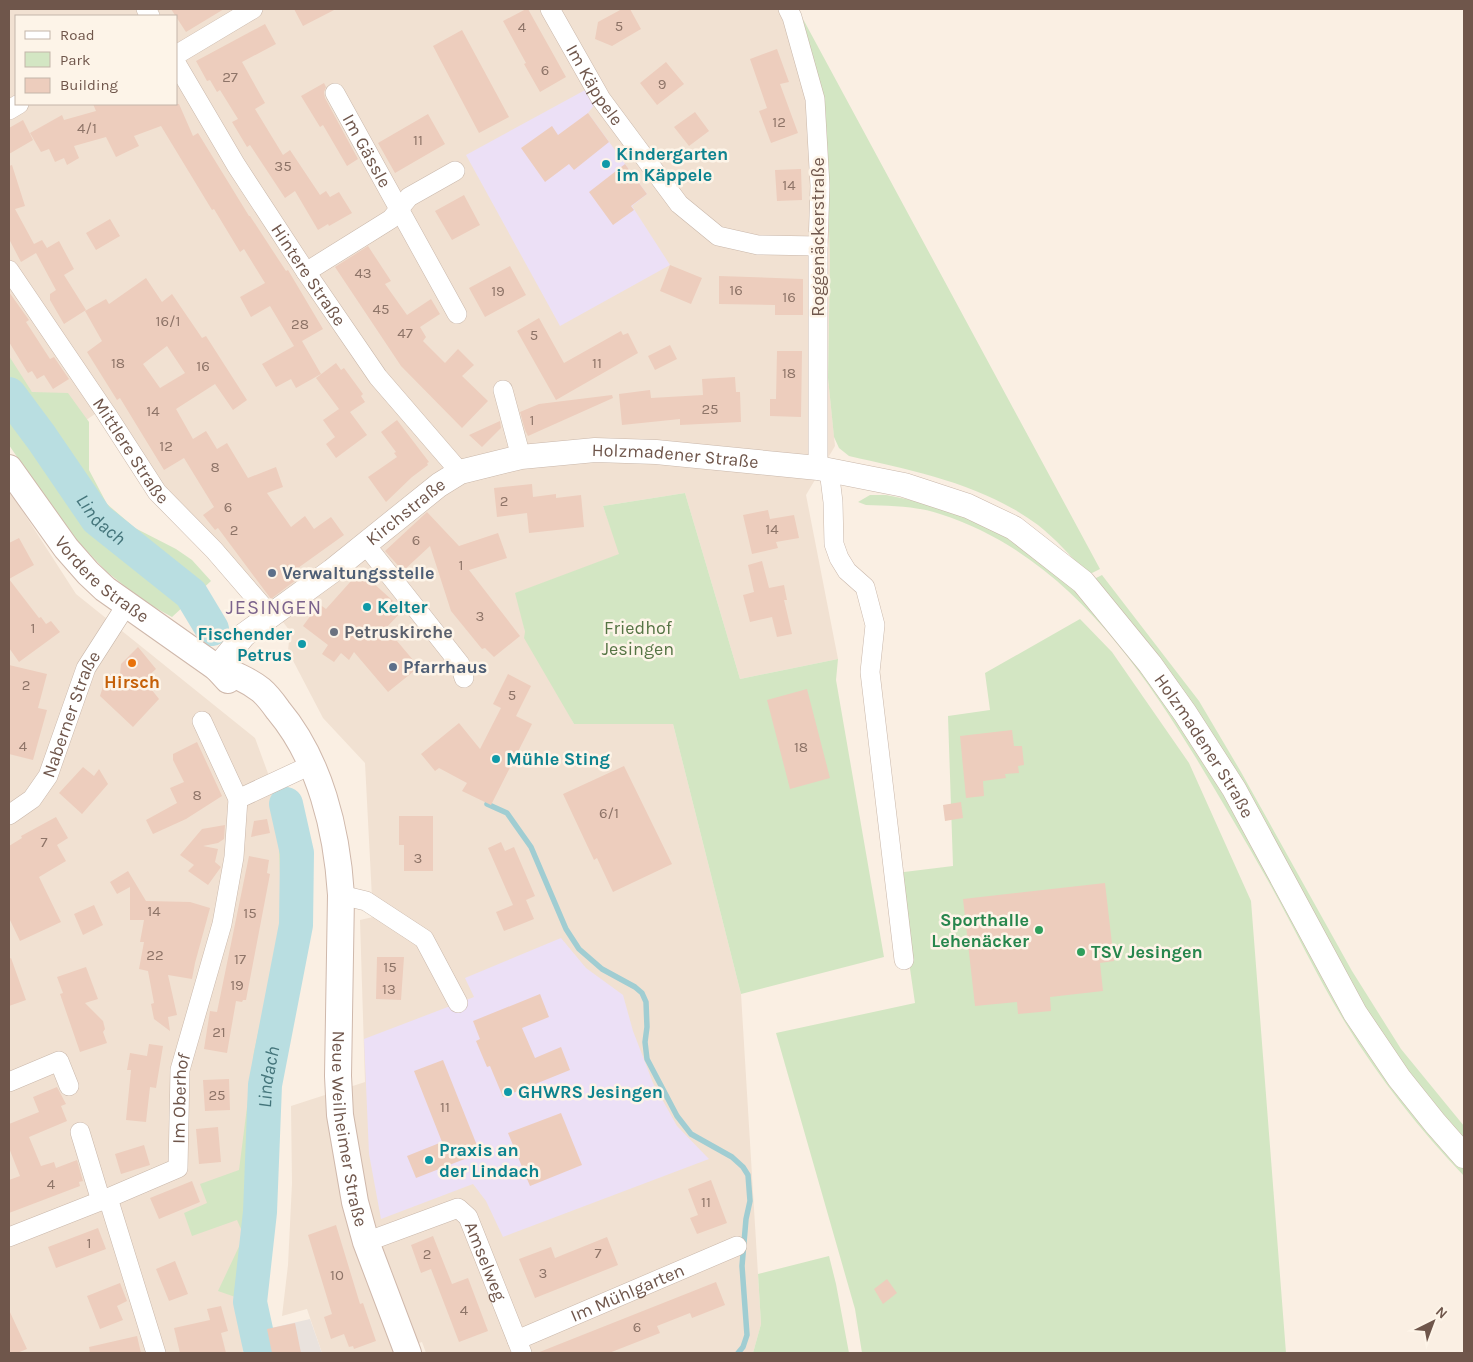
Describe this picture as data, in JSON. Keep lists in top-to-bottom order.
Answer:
{
  "streets": {
    "main road": ["Vordere Straße", "Neue Weilheimer Straße"],
    "street": [
      "Im Käppele",
      "Im Gässle",
      "Roggenäckerstraße",
      "Hintere Straße",
      "Mittlere Straße",
      "Holzmadener Straße",
      "Kirchstraße",
      "Naberner Straße",
      "Im Oberhof",
      "Amselweg",
      "Im Mühlgarten"
    ]
  },
  "crossings": [
    ["Im Käppele", "Roggenäckerstraße"],
    ["Im Gässle", "Hintere Straße"],
    ["Roggenäckerstraße", "Holzmadener Straße"],
    ["Hintere Straße", "Holzmadener Straße"],
    ["Hintere Straße", "Kirchstraße"],
    ["Mittlere Straße", "Kirchstraße"],
    ["Holzmadener Straße", "Kirchstraße"],
    ["Kirchstraße", "Vordere Straße"],
    ["Kirchstraße", "Neue Weilheimer Straße"],
    ["Vordere Straße", "Naberner Straße"],
    ["Vordere Straße", "Neue Weilheimer Straße"],
    ["Neue Weilheimer Straße", "Amselweg"],
    ["Amselweg", "Im Mühlgarten"]
  ],
  "districts": ["JESINGEN"],
  "water": ["Lindach"],
  "parks": ["Friedhof Jesingen"],
  "places": [
    "Kindergarten im Käppele",
    "Verwaltungsstelle",
    "Kelter",
    "Petruskirche",
    "Fischender Petrus",
    "Hirsch",
    "Pfarrhaus",
    "Mühle Sting",
    "Sporthalle Lehenäcker",
    "TSV Jesingen",
    "GHWRS Jesingen",
    "Praxis an der Lindach"
  ],
  "house_numbers": [
    "5",
    "4",
    "6",
    "27",
    "9",
    "12",
    "4/1",
    "11",
    "35",
    "14",
    "43",
    "16",
    "19",
    "16",
    "45",
    "16/1",
    "28",
    "47",
    "5",
    "18",
    "11",
    "16",
    "18",
    "25",
    "14",
    "1",
    "12",
    "8",
    "2",
    "6",
    "14",
    "2",
    "6",
    "1",
    "3",
    "1",
    "2",
    "5",
    "4",
    "18",
    "8",
    "6/1",
    "7",
    "3",
    "14",
    "15",
    "22",
    "17",
    "15",
    "19",
    "13",
    "21",
    "25",
    "11",
    "4",
    "11",
    "1",
    "7",
    "2",
    "3",
    "10",
    "4",
    "6"
  ],
  "legend": ["Road", "Park", "Building"],
  "north": "top right"
}
